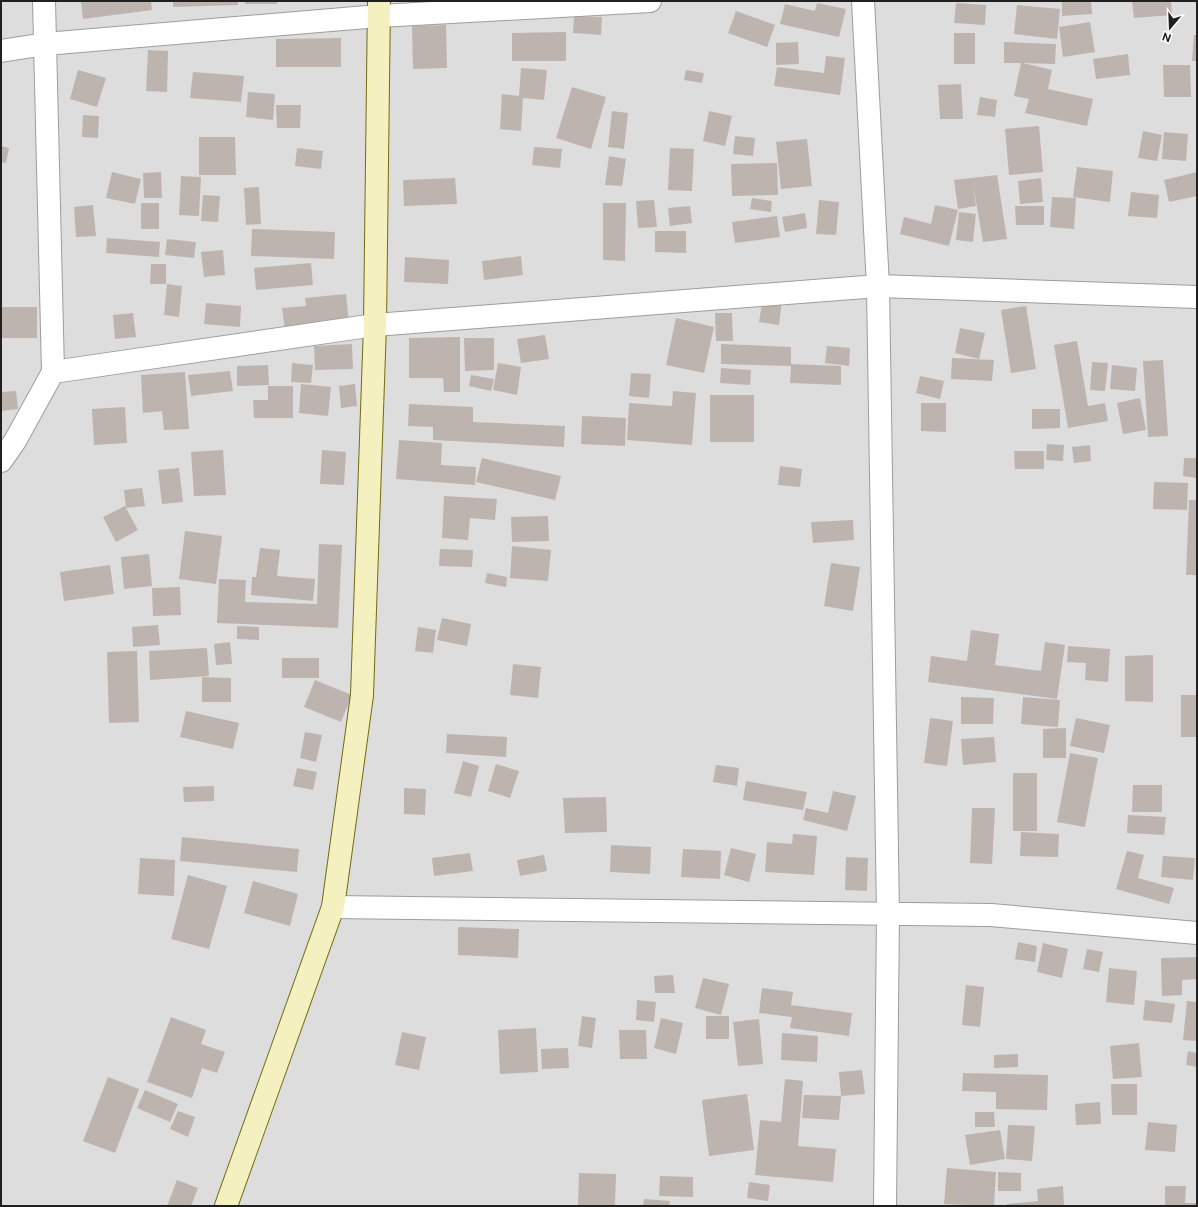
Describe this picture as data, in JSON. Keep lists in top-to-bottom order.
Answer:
{
  "north": "bottom"
}
